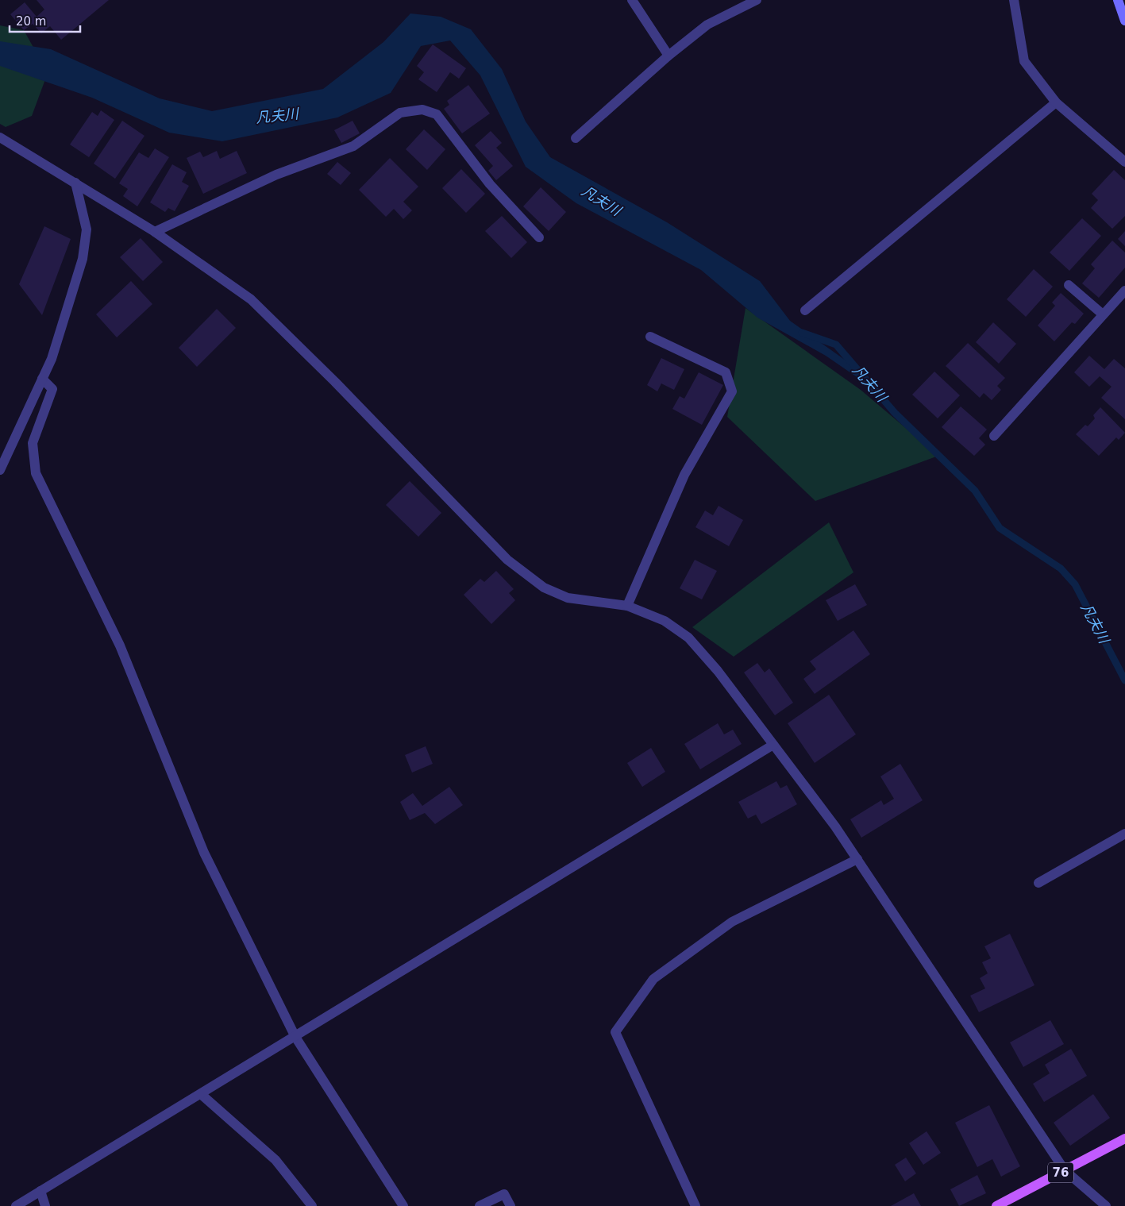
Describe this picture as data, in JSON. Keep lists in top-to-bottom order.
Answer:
{
  "streets": {
    "main road": ["76"]
  },
  "water": ["凡夫川"],
  "scale_bar": "20 m"
}
